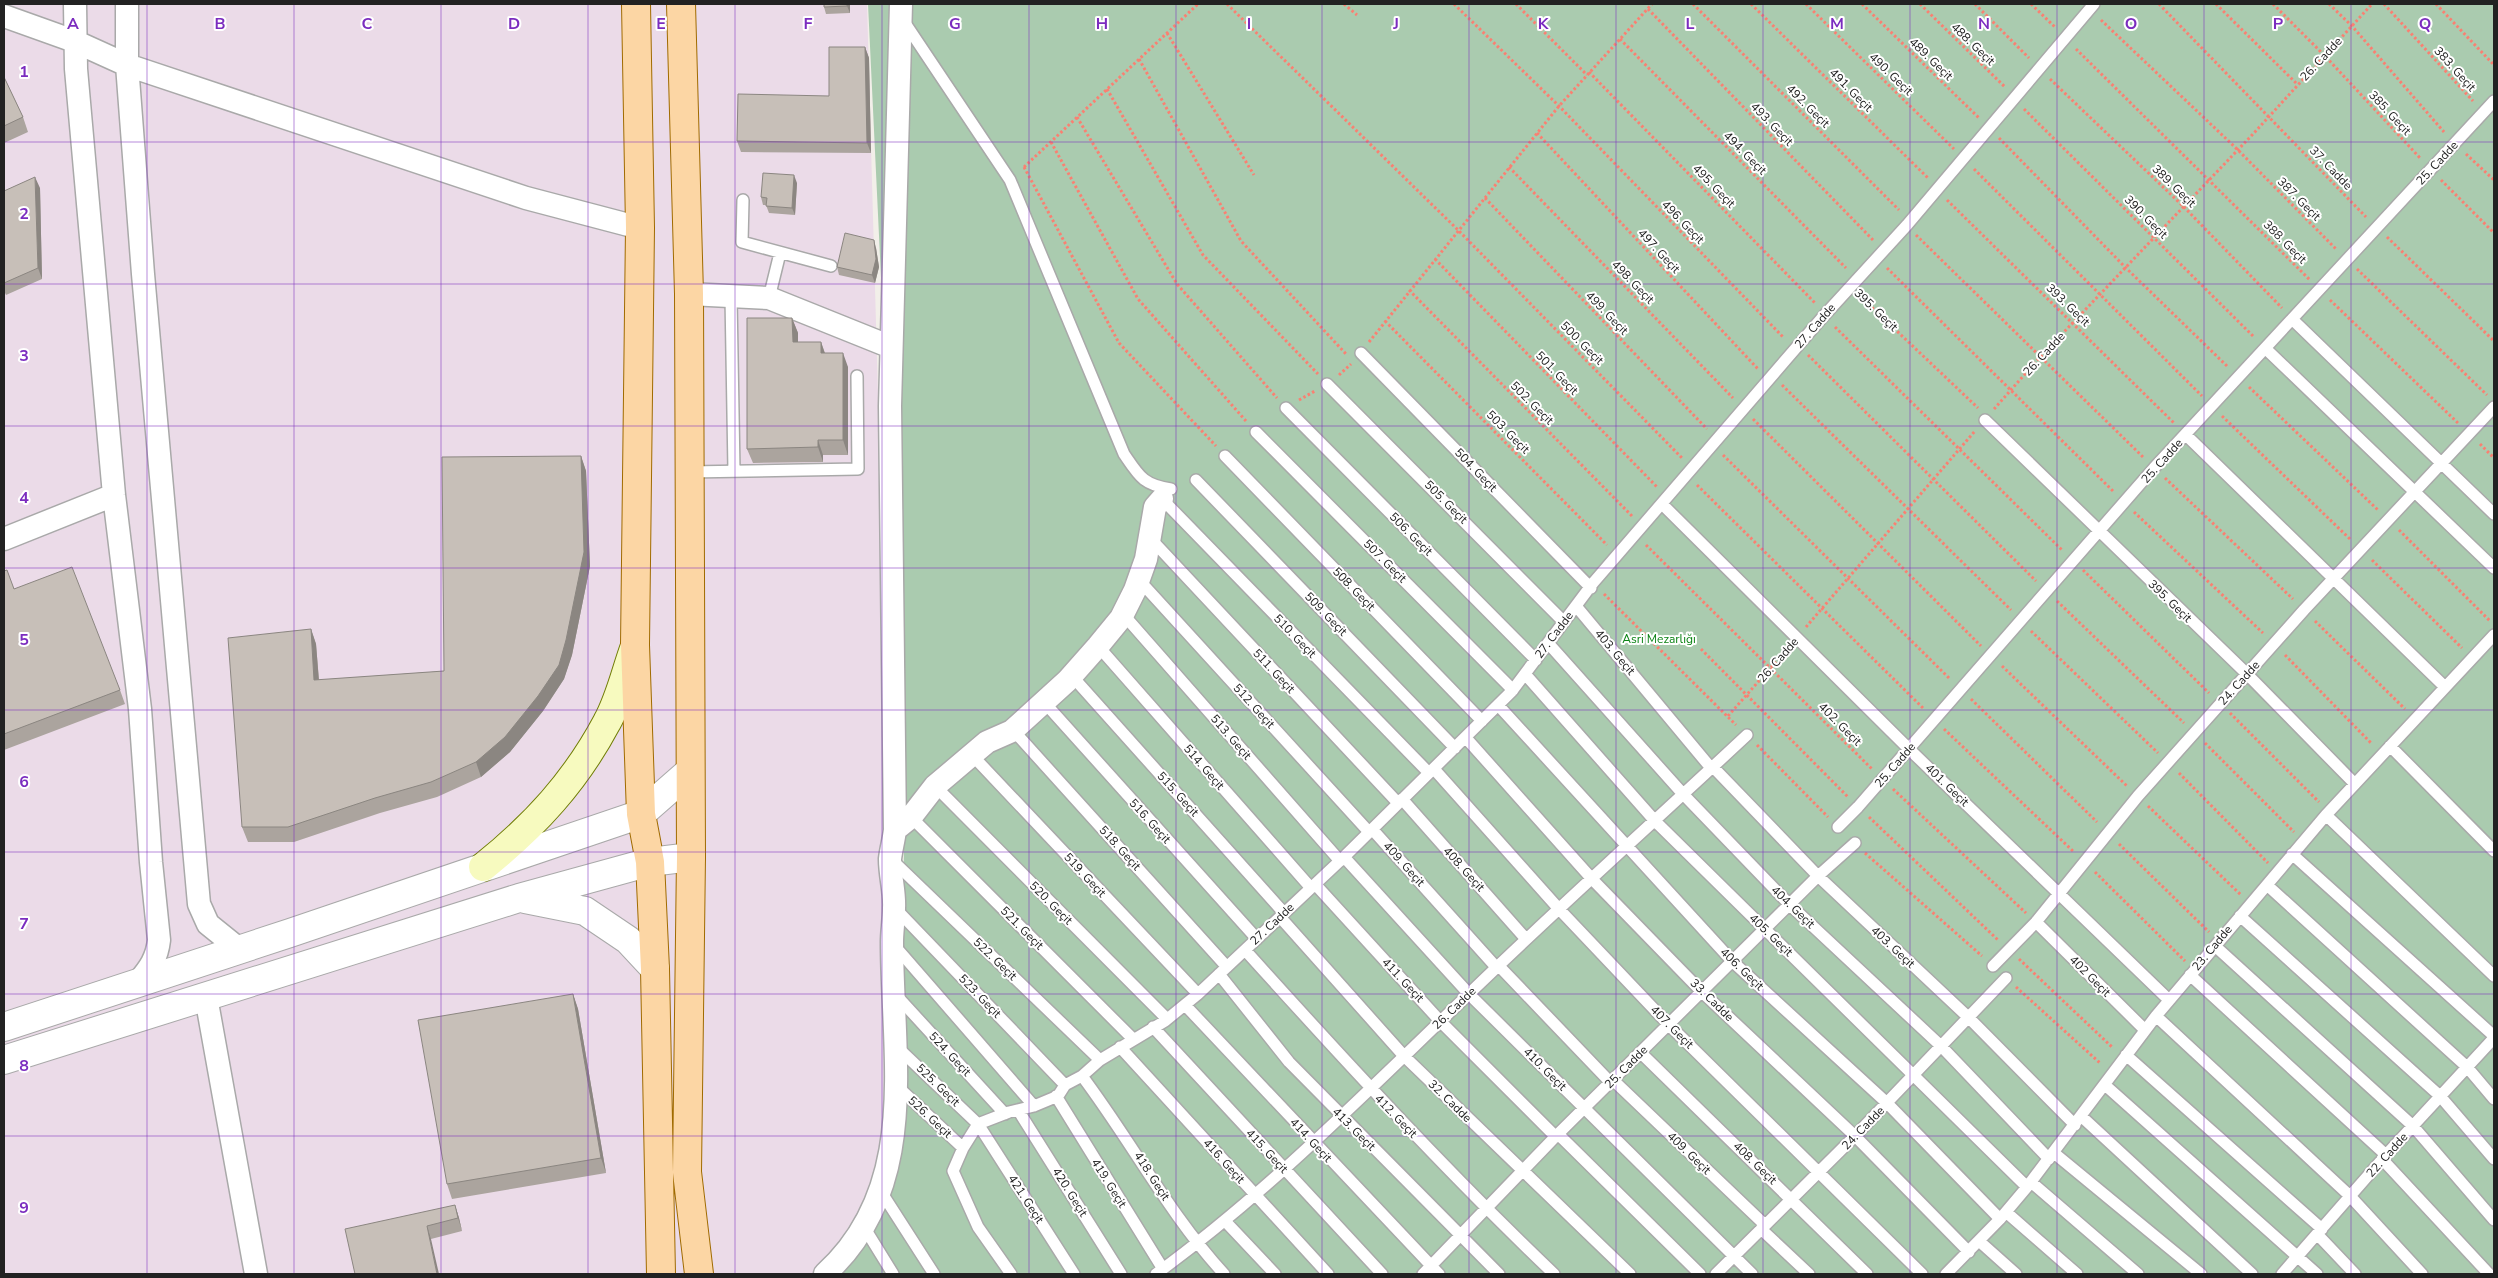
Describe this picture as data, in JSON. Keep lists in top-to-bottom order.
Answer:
{
  "streets": {
    "lane": [
      "26. Cadde",
      "25. Cadde",
      "395. Geçit",
      "27. Cadde",
      "504. Geçit",
      "505. Geçit",
      "506. Geçit",
      "507. Geçit",
      "508. Geçit",
      "509. Geçit",
      "510. Geçit",
      "403. Geçit",
      "511. Geçit",
      "24. Cadde",
      "512. Geçit",
      "513. Geçit",
      "514. Geçit",
      "401. Geçit",
      "515. Geçit",
      "516. Geçit",
      "518. Geçit",
      "409. Geçit",
      "408. Geçit",
      "519. Geçit",
      "520. Geçit",
      "404. Geçit",
      "521. Geçit",
      "405. Geçit",
      "23. Cadde",
      "522. Geçit",
      "406. Geçit",
      "402 Geçit",
      "411. Geçit",
      "523. Geçit",
      "33. Cadde",
      "407. Geçit",
      "524. Geçit",
      "410. Geçit",
      "525. Geçit",
      "32. Cadde",
      "412. Geçit",
      "526. Geçit",
      "413. Geçit",
      "414. Geçit",
      "415. Geçit",
      "22. Cadde",
      "416. Geçit",
      "418. Geçit",
      "419. Geçit",
      "420. Geçit",
      "421. Geçit"
    ],
    "path": [
      "488. Geçit",
      "489. Geçit",
      "383. Geçit",
      "490. Geçit",
      "491. Geçit",
      "492. Geçit",
      "385. Geçit",
      "493. Geçit",
      "494. Geçit",
      "37. Cadde",
      "495. Geçit",
      "389. Geçit",
      "387. Geçit",
      "390. Geçit",
      "496. Geçit",
      "388. Geçit",
      "497. Geçit",
      "498. Geçit",
      "393. Geçit",
      "499. Geçit",
      "500. Geçit",
      "501. Geçit",
      "502. Geçit",
      "503. Geçit",
      "402. Geçit"
    ]
  },
  "crossings": [
    ["488. Geçit", "390. Geçit"],
    ["488. Geçit", "27. Cadde"],
    ["489. Geçit", "27. Cadde"],
    ["26. Cadde", "385. Geçit"],
    ["26. Cadde", "37. Cadde"],
    ["26. Cadde", "389. Geçit"],
    ["26. Cadde", "387. Geçit"],
    ["26. Cadde", "390. Geçit"],
    ["26. Cadde", "388. Geçit"],
    ["26. Cadde", "393. Geçit"],
    ["26. Cadde", "395. Geçit"],
    ["26. Cadde", "403. Geçit"],
    ["26. Cadde", "402. Geçit"],
    ["26. Cadde", "401. Geçit"],
    ["26. Cadde", "409. Geçit"],
    ["26. Cadde", "408. Geçit"],
    ["26. Cadde", "404. Geçit"],
    ["26. Cadde", "405. Geçit"],
    ["26. Cadde", "406. Geçit"],
    ["26. Cadde", "411. Geçit"],
    ["26. Cadde", "33. Cadde"],
    ["26. Cadde", "407. Geçit"],
    ["26. Cadde", "410. Geçit"],
    ["26. Cadde", "32. Cadde"],
    ["26. Cadde", "412. Geçit"],
    ["26. Cadde", "413. Geçit"],
    ["26. Cadde", "414. Geçit"],
    ["26. Cadde", "415. Geçit"],
    ["26. Cadde", "416. Geçit"],
    ["26. Cadde", "418. Geçit"],
    ["26. Cadde", "419. Geçit"],
    ["383. Geçit", "25. Cadde"],
    ["490. Geçit", "27. Cadde"],
    ["491. Geçit", "393. Geçit"],
    ["491. Geçit", "27. Cadde"],
    ["492. Geçit", "27. Cadde"],
    ["385. Geçit", "25. Cadde"],
    ["493. Geçit", "27. Cadde"],
    ["494. Geçit", "395. Geçit"],
    ["494. Geçit", "27. Cadde"],
    ["25. Cadde", "37. Cadde"],
    ["25. Cadde", "389. Geçit"],
    ["25. Cadde", "387. Geçit"],
    ["25. Cadde", "390. Geçit"],
    ["25. Cadde", "388. Geçit"],
    ["25. Cadde", "393. Geçit"],
    ["25. Cadde", "395. Geçit"],
    ["25. Cadde", "403. Geçit"],
    ["25. Cadde", "402. Geçit"],
    ["25. Cadde", "401. Geçit"],
    ["25. Cadde", "409. Geçit"],
    ["25. Cadde", "408. Geçit"],
    ["25. Cadde", "404. Geçit"],
    ["25. Cadde", "405. Geçit"],
    ["25. Cadde", "406. Geçit"],
    ["25. Cadde", "411. Geçit"],
    ["25. Cadde", "33. Cadde"],
    ["25. Cadde", "407. Geçit"],
    ["25. Cadde", "410. Geçit"],
    ["25. Cadde", "32. Cadde"],
    ["25. Cadde", "412. Geçit"],
    ["25. Cadde", "413. Geçit"],
    ["25. Cadde", "414. Geçit"],
    ["495. Geçit", "27. Cadde"],
    ["389. Geçit", "27. Cadde"],
    ["387. Geçit", "27. Cadde"],
    ["390. Geçit", "27. Cadde"],
    ["496. Geçit", "27. Cadde"],
    ["388. Geçit", "27. Cadde"],
    ["388. Geçit", "24. Cadde"],
    ["497. Geçit", "27. Cadde"],
    ["498. Geçit", "27. Cadde"],
    ["393. Geçit", "27. Cadde"],
    ["395. Geçit", "27. Cadde"],
    ["395. Geçit", "24. Cadde"],
    ["395. Geçit", "23. Cadde"],
    ["499. Geçit", "27. Cadde"],
    ["27. Cadde", "500. Geçit"],
    ["27. Cadde", "501. Geçit"],
    ["27. Cadde", "502. Geçit"],
    ["27. Cadde", "503. Geçit"],
    ["27. Cadde", "504. Geçit"],
    ["27. Cadde", "505. Geçit"],
    ["27. Cadde", "506. Geçit"],
    ["27. Cadde", "507. Geçit"],
    ["27. Cadde", "508. Geçit"],
    ["27. Cadde", "509. Geçit"],
    ["27. Cadde", "510. Geçit"],
    ["27. Cadde", "403. Geçit"],
    ["27. Cadde", "511. Geçit"],
    ["27. Cadde", "512. Geçit"],
    ["27. Cadde", "402. Geçit"],
    ["27. Cadde", "513. Geçit"],
    ["27. Cadde", "514. Geçit"],
    ["27. Cadde", "401. Geçit"],
    ["27. Cadde", "515. Geçit"],
    ["27. Cadde", "516. Geçit"],
    ["27. Cadde", "518. Geçit"],
    ["27. Cadde", "409. Geçit"],
    ["27. Cadde", "408. Geçit"],
    ["27. Cadde", "519. Geçit"],
    ["27. Cadde", "520. Geçit"],
    ["27. Cadde", "404. Geçit"],
    ["27. Cadde", "521. Geçit"],
    ["27. Cadde", "405. Geçit"],
    ["27. Cadde", "522. Geçit"],
    ["27. Cadde", "406. Geçit"],
    ["27. Cadde", "411. Geçit"],
    ["27. Cadde", "523. Geçit"],
    ["27. Cadde", "33. Cadde"],
    ["27. Cadde", "407. Geçit"],
    ["27. Cadde", "524. Geçit"],
    ["27. Cadde", "410. Geçit"],
    ["27. Cadde", "525. Geçit"],
    ["27. Cadde", "32. Cadde"],
    ["27. Cadde", "412. Geçit"],
    ["27. Cadde", "413. Geçit"],
    ["27. Cadde", "414. Geçit"],
    ["27. Cadde", "415. Geçit"],
    ["27. Cadde", "416. Geçit"],
    ["27. Cadde", "418. Geçit"],
    ["27. Cadde", "419. Geçit"],
    ["27. Cadde", "420. Geçit"],
    ["27. Cadde", "421. Geçit"],
    ["501. Geçit", "401. Geçit"],
    ["502. Geçit", "402. Geçit"],
    ["510. Geçit", "407. Geçit"],
    ["403. Geçit", "24. Cadde"],
    ["403. Geçit", "23. Cadde"],
    ["511. Geçit", "408. Geçit"],
    ["24. Cadde", "402. Geçit"],
    ["24. Cadde", "401. Geçit"],
    ["24. Cadde", "409. Geçit"],
    ["24. Cadde", "408. Geçit"],
    ["24. Cadde", "404. Geçit"],
    ["24. Cadde", "405. Geçit"],
    ["24. Cadde", "406. Geçit"],
    ["24. Cadde", "402 Geçit"],
    ["24. Cadde", "33. Cadde"],
    ["24. Cadde", "407. Geçit"],
    ["24. Cadde", "410. Geçit"],
    ["512. Geçit", "409. Geçit"],
    ["402. Geçit", "402 Geçit"],
    ["513. Geçit", "410. Geçit"],
    ["514. Geçit", "411. Geçit"],
    ["401. Geçit", "23. Cadde"],
    ["515. Geçit", "32. Cadde"],
    ["518. Geçit", "413. Geçit"],
    ["404. Geçit", "23. Cadde"],
    ["405. Geçit", "23. Cadde"],
    ["23. Cadde", "406. Geçit"],
    ["23. Cadde", "402 Geçit"],
    ["23. Cadde", "33. Cadde"],
    ["525. Geçit", "421. Geçit"]
  ],
  "parks": ["Asri Mezarlığı"],
  "grid": {
    "columns": [
      "A",
      "B",
      "C",
      "D",
      "E",
      "F",
      "G",
      "H",
      "I",
      "J",
      "K",
      "L",
      "M",
      "N",
      "O",
      "P",
      "Q"
    ],
    "rows": [
      "1",
      "2",
      "3",
      "4",
      "5",
      "6",
      "7",
      "8",
      "9"
    ]
  }
}
